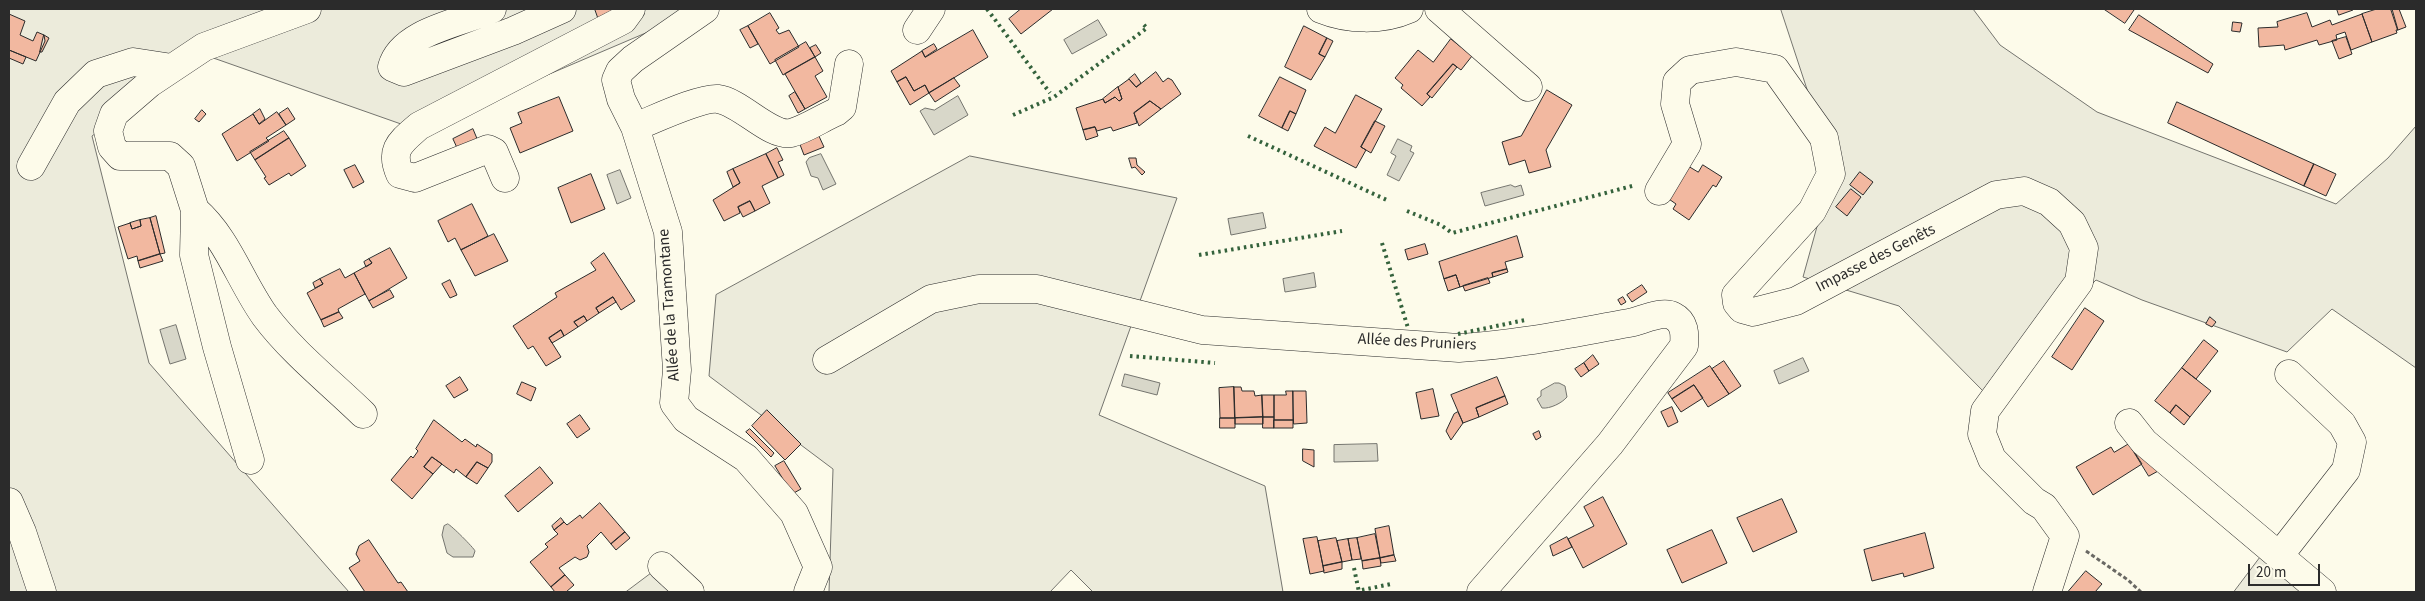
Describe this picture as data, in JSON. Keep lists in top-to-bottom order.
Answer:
{
  "streets": {
    "street": ["Impasse des Genêts", "Allée de la Tramontane", "Allée des Pruniers"]
  },
  "scale_bar": "20 m"
}
